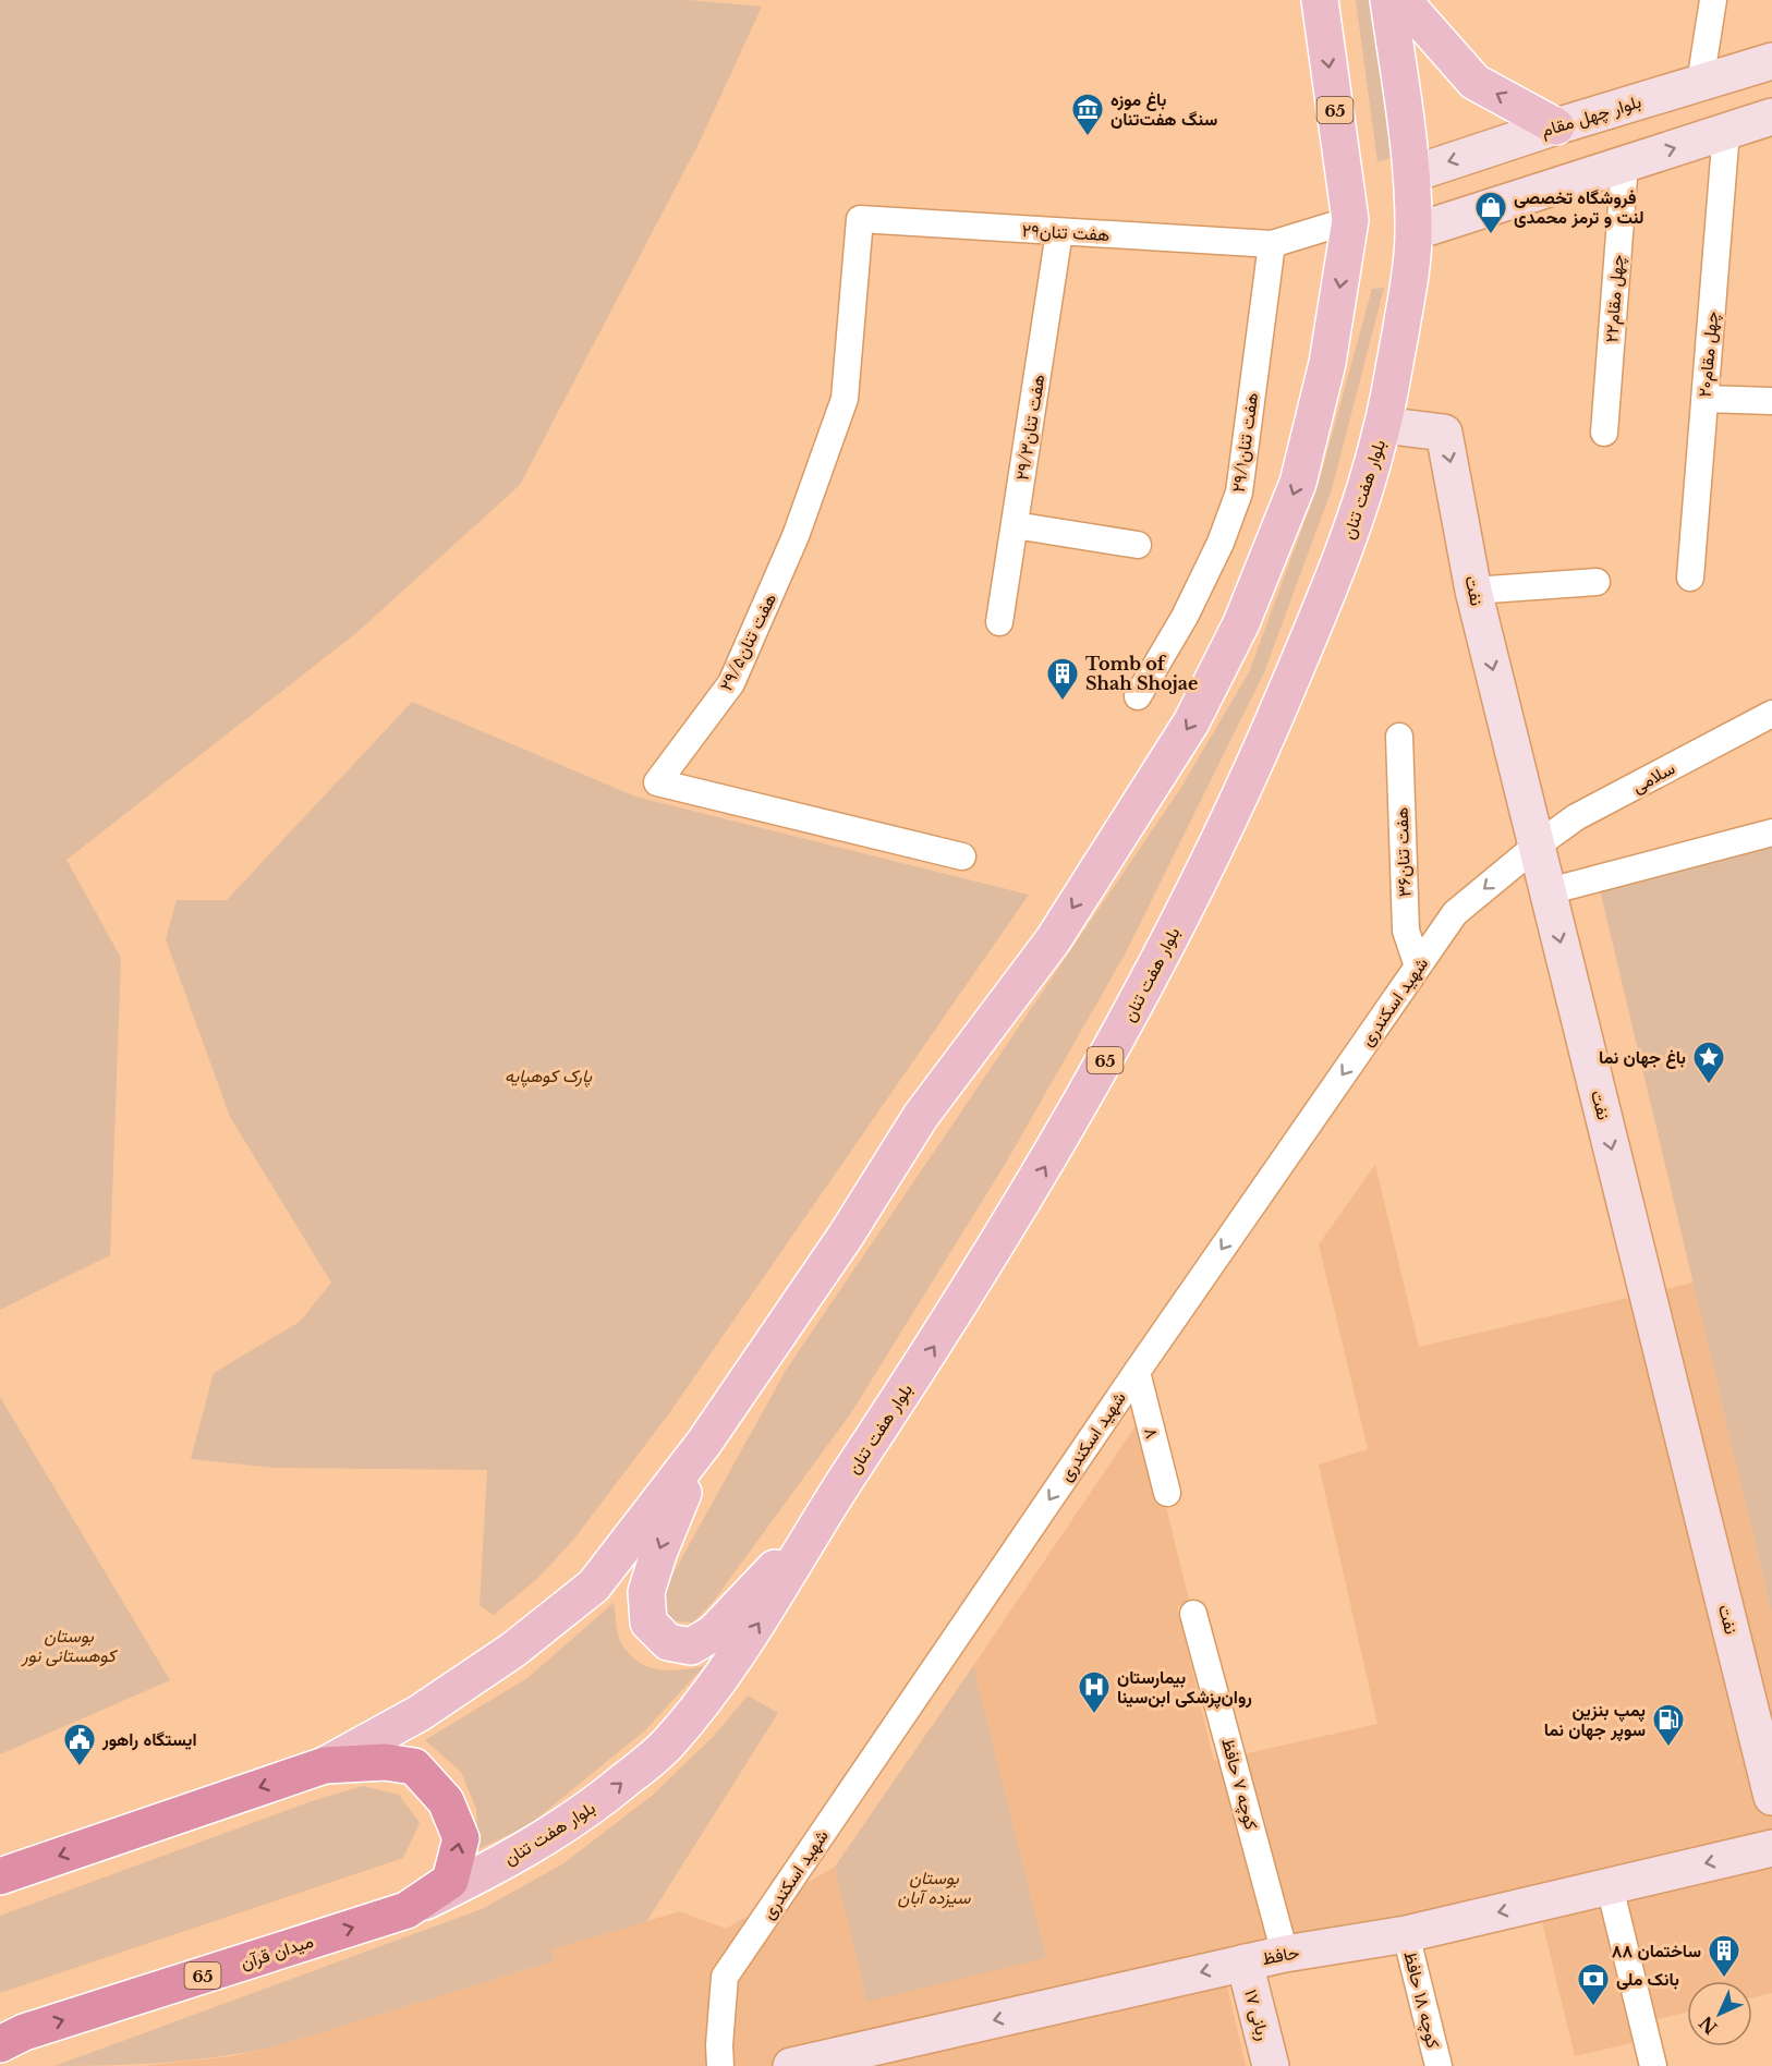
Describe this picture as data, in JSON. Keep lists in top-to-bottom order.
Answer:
{
  "streets": {
    "highway": ["65", "میدان قرآن"],
    "main road": [
      "بلوار چهل مقام",
      "بلوار هفت تنان",
      "نفت",
      "حافظ",
      "ربانی ۱۷"
    ],
    "street": [
      "هفت تنان۲۹",
      "چهل مقام۲۲",
      "چهل مقام۲۰",
      "۲۹/۳هفت تنان",
      "۲۹/۱هفت تنان",
      "۲۹/۵هفت تنان",
      "سلامی",
      "هفت تنان۳۶",
      "شهید اسکندری",
      "۸",
      "کوچه ۷ حافظ",
      "کوچه ۱۸ حافظ"
    ]
  },
  "crossings": [
    ["65", "بلوار هفت تنان"],
    ["65", "میدان قرآن"],
    ["بلوار چهل مقام", "بلوار هفت تنان"],
    ["هفت تنان۲۹", "۲۹/۳هفت تنان"],
    ["هفت تنان۲۹", "۲۹/۱هفت تنان"],
    ["هفت تنان۲۹", "۲۹/۵هفت تنان"],
    ["بلوار هفت تنان", "نفت"],
    ["بلوار هفت تنان", "میدان قرآن"],
    ["نفت", "سلامی"],
    ["نفت", "شهید اسکندری"],
    ["سلامی", "شهید اسکندری"],
    ["هفت تنان۳۶", "شهید اسکندری"],
    ["شهید اسکندری", "۸"],
    ["کوچه ۷ حافظ", "حافظ"],
    ["حافظ", "کوچه ۱۸ حافظ"],
    ["حافظ", "ربانی ۱۷"]
  ],
  "one_way": ["نفت", "شهید اسکندری", "حافظ"],
  "parks": ["پارک کوهپایه", "بوستان کوهستانی نور", "بوستان سیزده آبان"],
  "places": {
    "museum": ["باغ‌ موزه سنگ هفت‌تنان"],
    "shop": ["فروشگاه تخصصی لنت و ترمز محمدی"],
    "building": ["Tomb of Shah Shojae", "ساختمان ۸۸"],
    "place": ["باغ جهان نما"],
    "hospital": ["بیمارستان روان‌پزشکی ابن‌سینا"],
    "fuel station": ["پمپ بنزین سوپر جهان نما"],
    "public building": ["ایستگاه راهور"],
    "bank": ["بانک ملی"]
  },
  "north": "bottom left"
}
